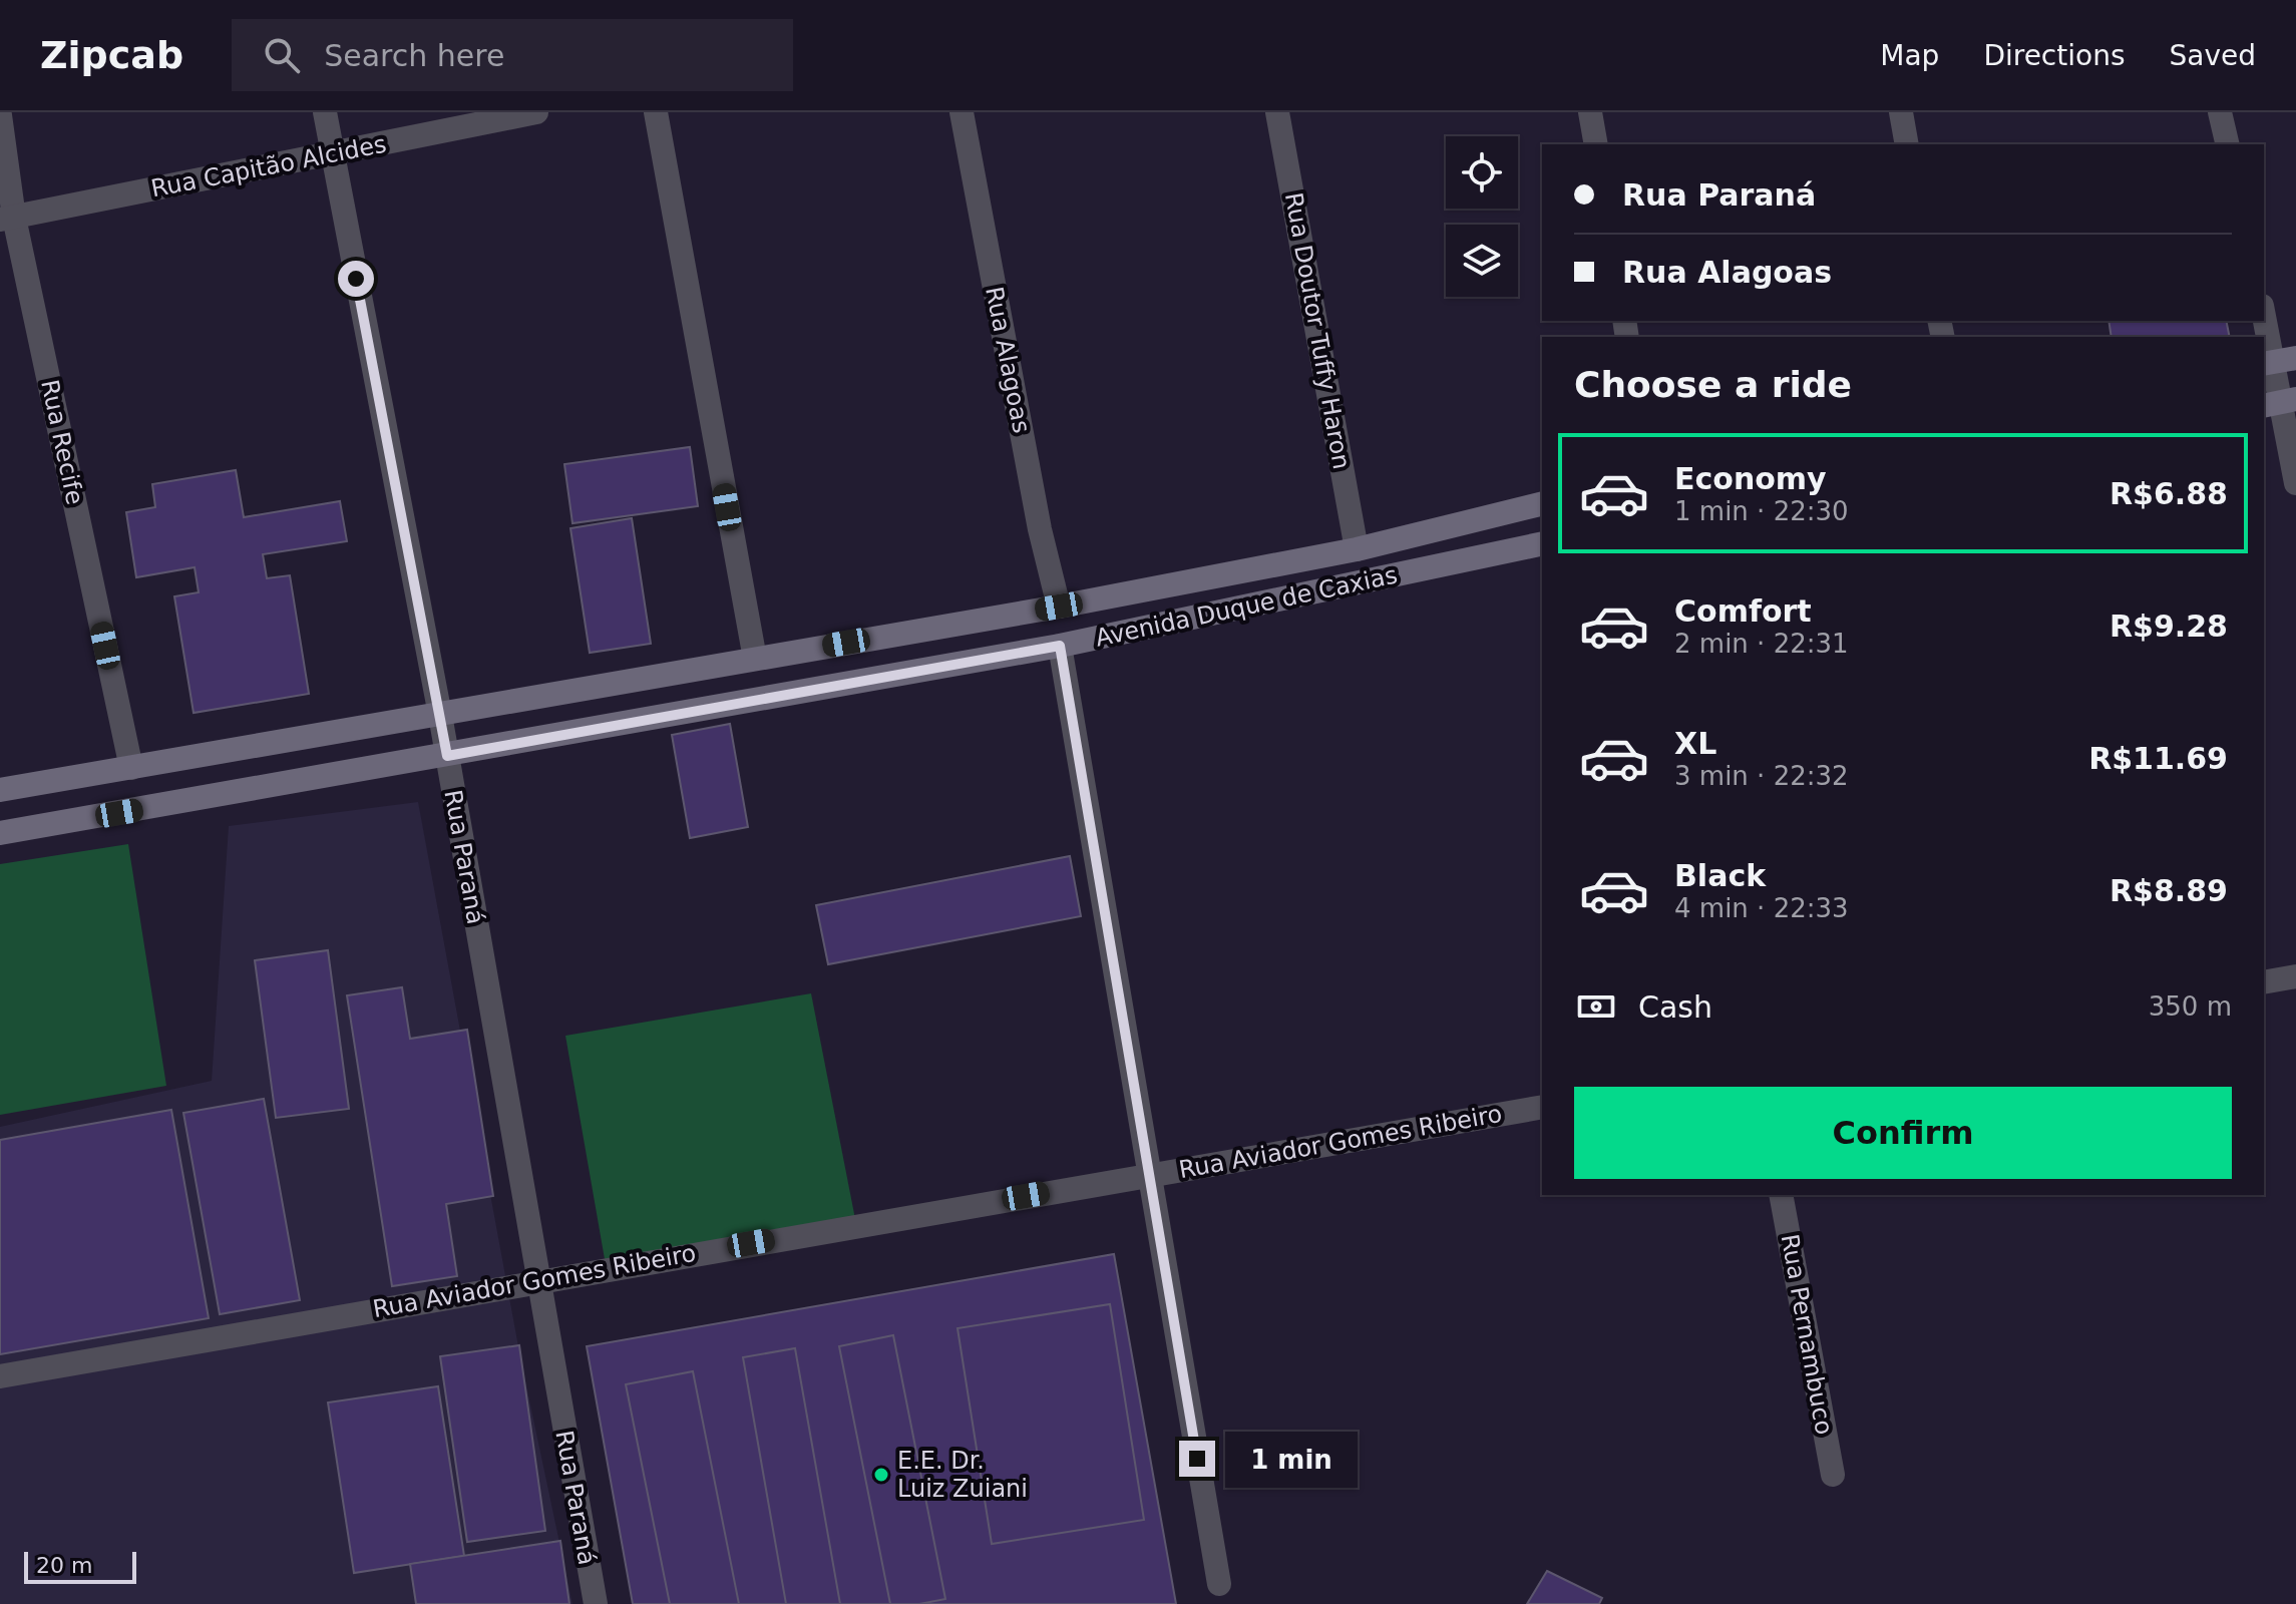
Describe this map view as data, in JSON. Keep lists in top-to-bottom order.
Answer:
{
  "streets": {
    "main road": ["Avenida Duque de Caxias"],
    "street": [
      "Rua Capitão Alcides",
      "Rua Doutor Tuffy Haron",
      "Rua Alagoas",
      "Rua Recife",
      "Rua Paraná",
      "Rua Aviador Gomes Ribeiro",
      "Rua Pernambuco"
    ]
  },
  "crossings": [
    ["Rua Capitão Alcides", "Rua Recife"],
    ["Rua Capitão Alcides", "Rua Paraná"],
    ["Rua Doutor Tuffy Haron", "Avenida Duque de Caxias"],
    ["Rua Alagoas", "Avenida Duque de Caxias"],
    ["Rua Recife", "Avenida Duque de Caxias"],
    ["Avenida Duque de Caxias", "Rua Paraná"],
    ["Rua Paraná", "Rua Aviador Gomes Ribeiro"]
  ],
  "places": ["E.E. Dr. Luiz Zuiani"],
  "scale_bar": "20 m",
  "page": {
    "header": "Zipcab",
    "search": "Search here",
    "nav": ["Map", "Directions", "Saved"],
    "banner": ["Rua Paraná", "Rua Alagoas"],
    "heading": "Choose a ride",
    "list": [
      {
        "name": "Economy",
        "note": "1 min · 22:30",
        "value": "R$6.88"
      },
      {
        "name": "Comfort",
        "note": "2 min · 22:31",
        "value": "R$9.28"
      },
      {
        "name": "XL",
        "note": "3 min · 22:32",
        "value": "R$11.69"
      },
      {
        "name": "Black",
        "note": "4 min · 22:33",
        "value": "R$8.89"
      }
    ],
    "pay": ["Cash", "350 m"],
    "buttons": "Confirm",
    "bubble": "1 min",
    "scale": "20 m"
  }
}
